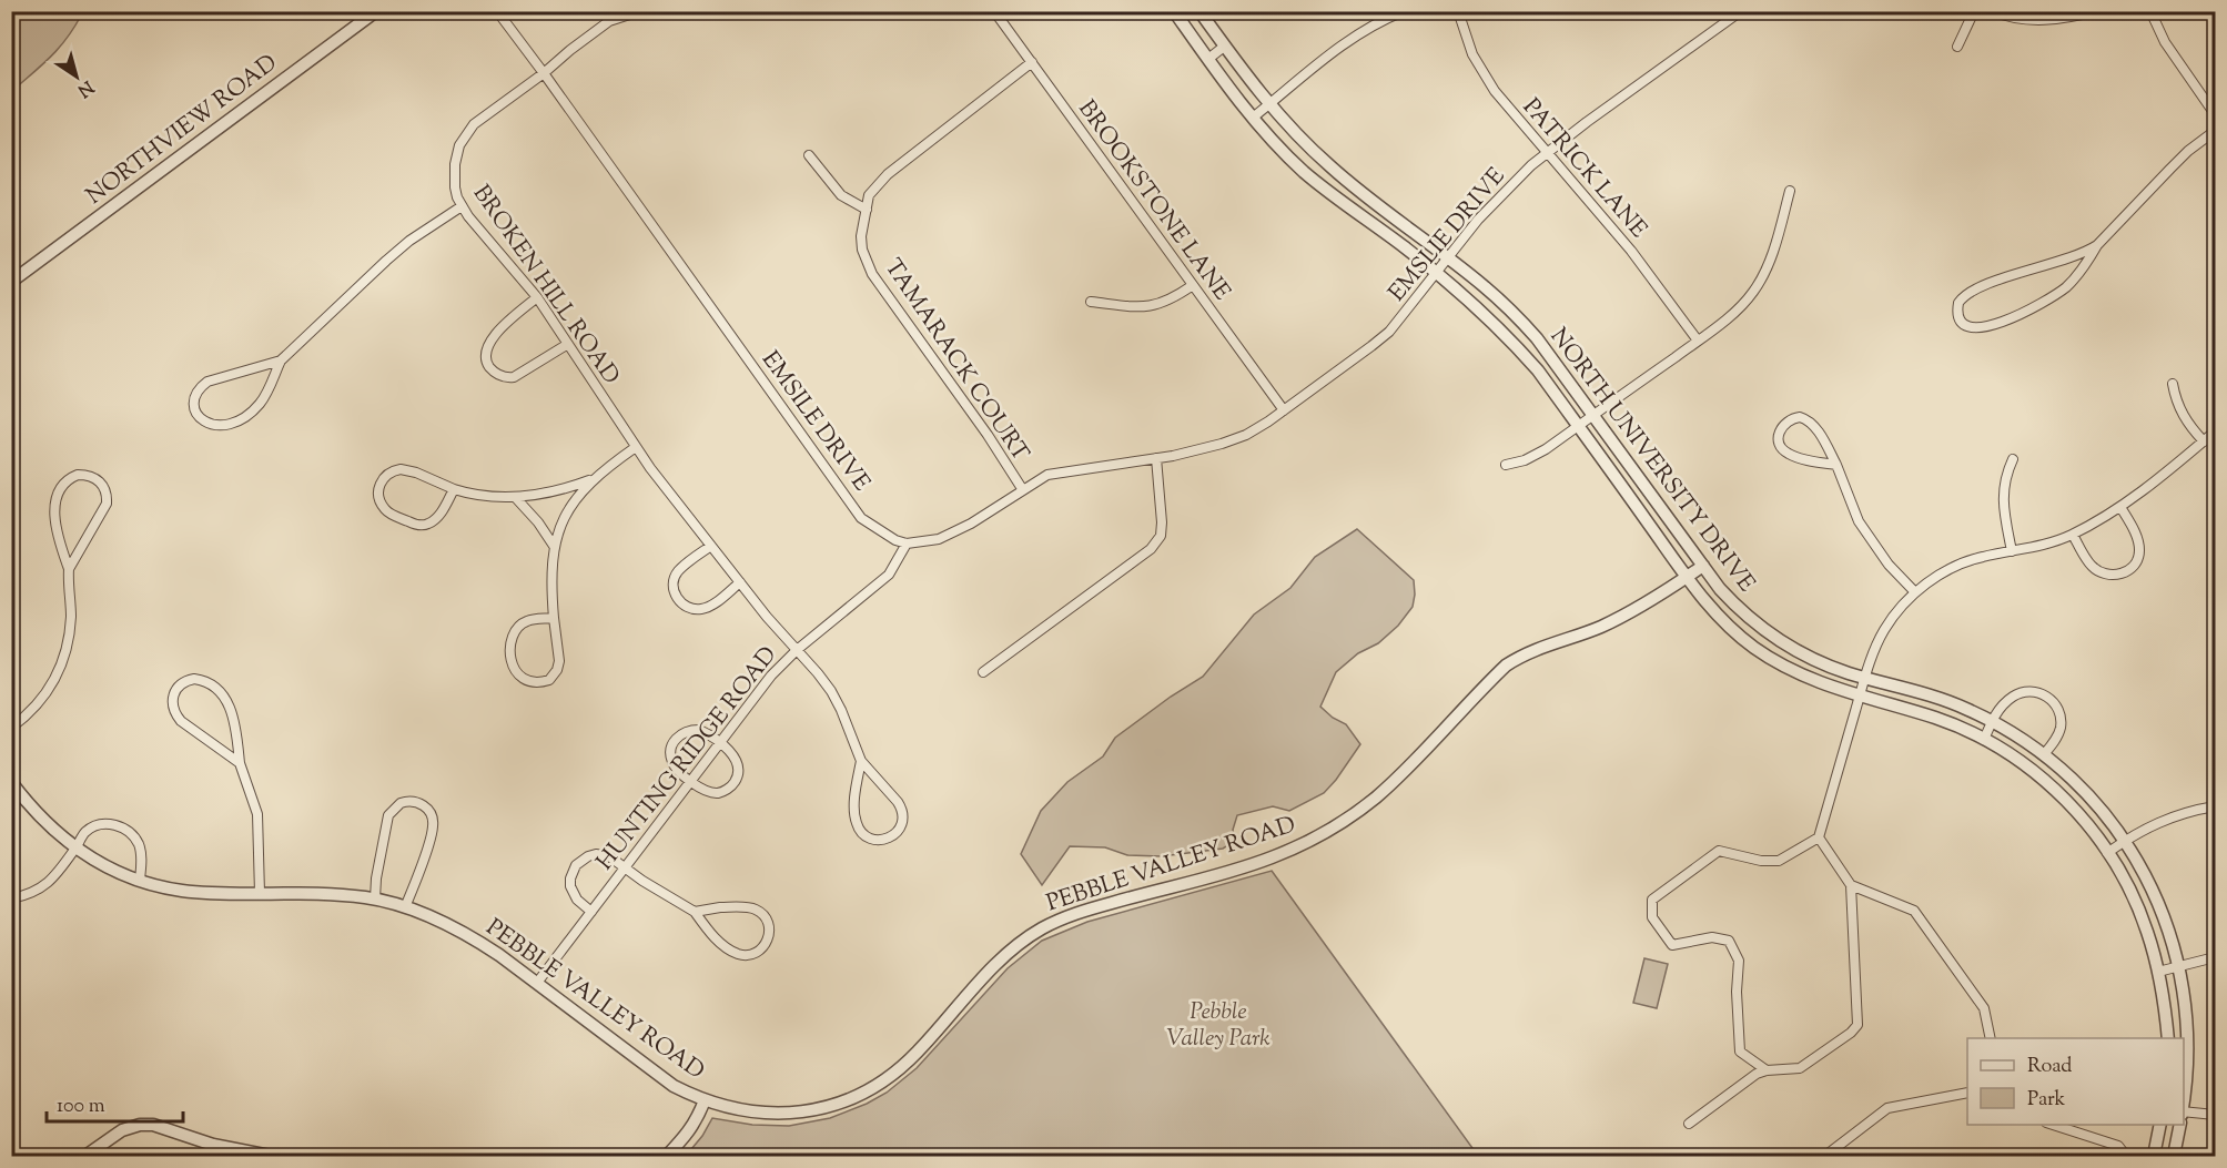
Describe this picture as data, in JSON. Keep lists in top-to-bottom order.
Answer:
{
  "streets": {
    "street": [
      "NORTHVIEW ROAD",
      "PATRICK LANE",
      "BROOKSTONE LANE",
      "EMSLIE DRIVE",
      "BROKEN HILL ROAD",
      "TAMARACK COURT",
      "EMSILE DRIVE",
      "NORTH UNIVERSITY DRIVE",
      "HUNTING RIDGE ROAD",
      "PEBBLE VALLEY ROAD"
    ]
  },
  "crossings": [
    ["PATRICK LANE", "EMSLIE DRIVE"],
    ["BROOKSTONE LANE", "EMSLIE DRIVE"],
    ["BROOKSTONE LANE", "TAMARACK COURT"],
    ["EMSLIE DRIVE", "NORTH UNIVERSITY DRIVE"],
    ["BROKEN HILL ROAD", "EMSILE DRIVE"],
    ["BROKEN HILL ROAD", "HUNTING RIDGE ROAD"],
    ["EMSILE DRIVE", "HUNTING RIDGE ROAD"],
    ["NORTH UNIVERSITY DRIVE", "PEBBLE VALLEY ROAD"],
    ["HUNTING RIDGE ROAD", "PEBBLE VALLEY ROAD"]
  ],
  "parks": ["Pebble Valley Park"],
  "legend": ["Road", "Park"],
  "scale_bar": "100 m",
  "north": "bottom right"
}
